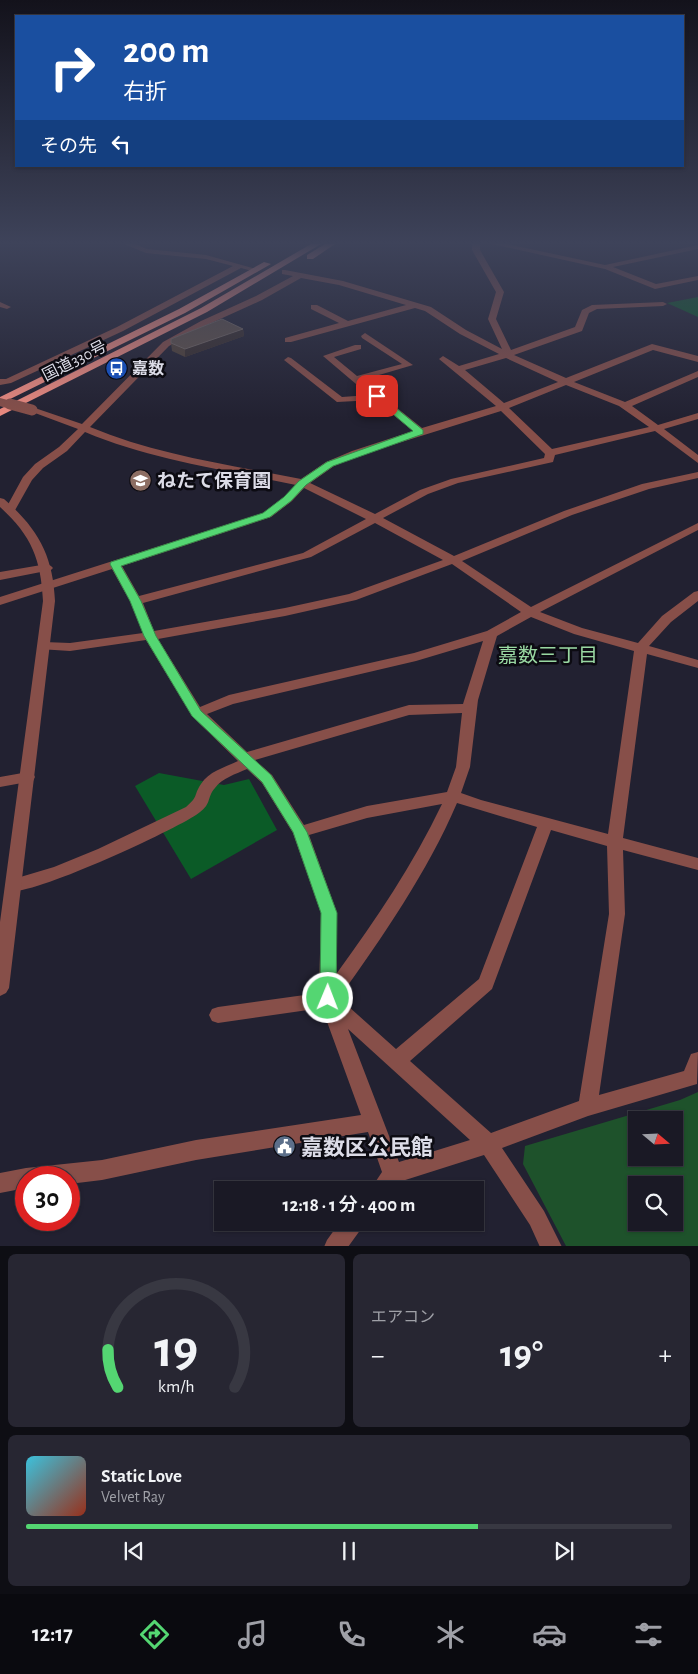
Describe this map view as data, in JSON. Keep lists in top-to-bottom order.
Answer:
{
  "streets": {
    "highway": ["国道330号"]
  },
  "districts": ["嘉数三丁目"],
  "places": {
    "bus stop": ["嘉数"],
    "school or university": ["ねたて保育園"],
    "public building": ["嘉数区公民館"]
  },
  "north": "right",
  "page": {
    "turn": ["200 m", "右折"],
    "then": "その先",
    "limit": "30",
    "trip": "12:18 · 1 分 · 400 m",
    "tile": "エアコン",
    "heat": ["−", "19°", "+"],
    "song": ["Static Love", "Velvet Ray"],
    "tabs": "12:17",
    "gauge": ["19", "km/h"]
  }
}
